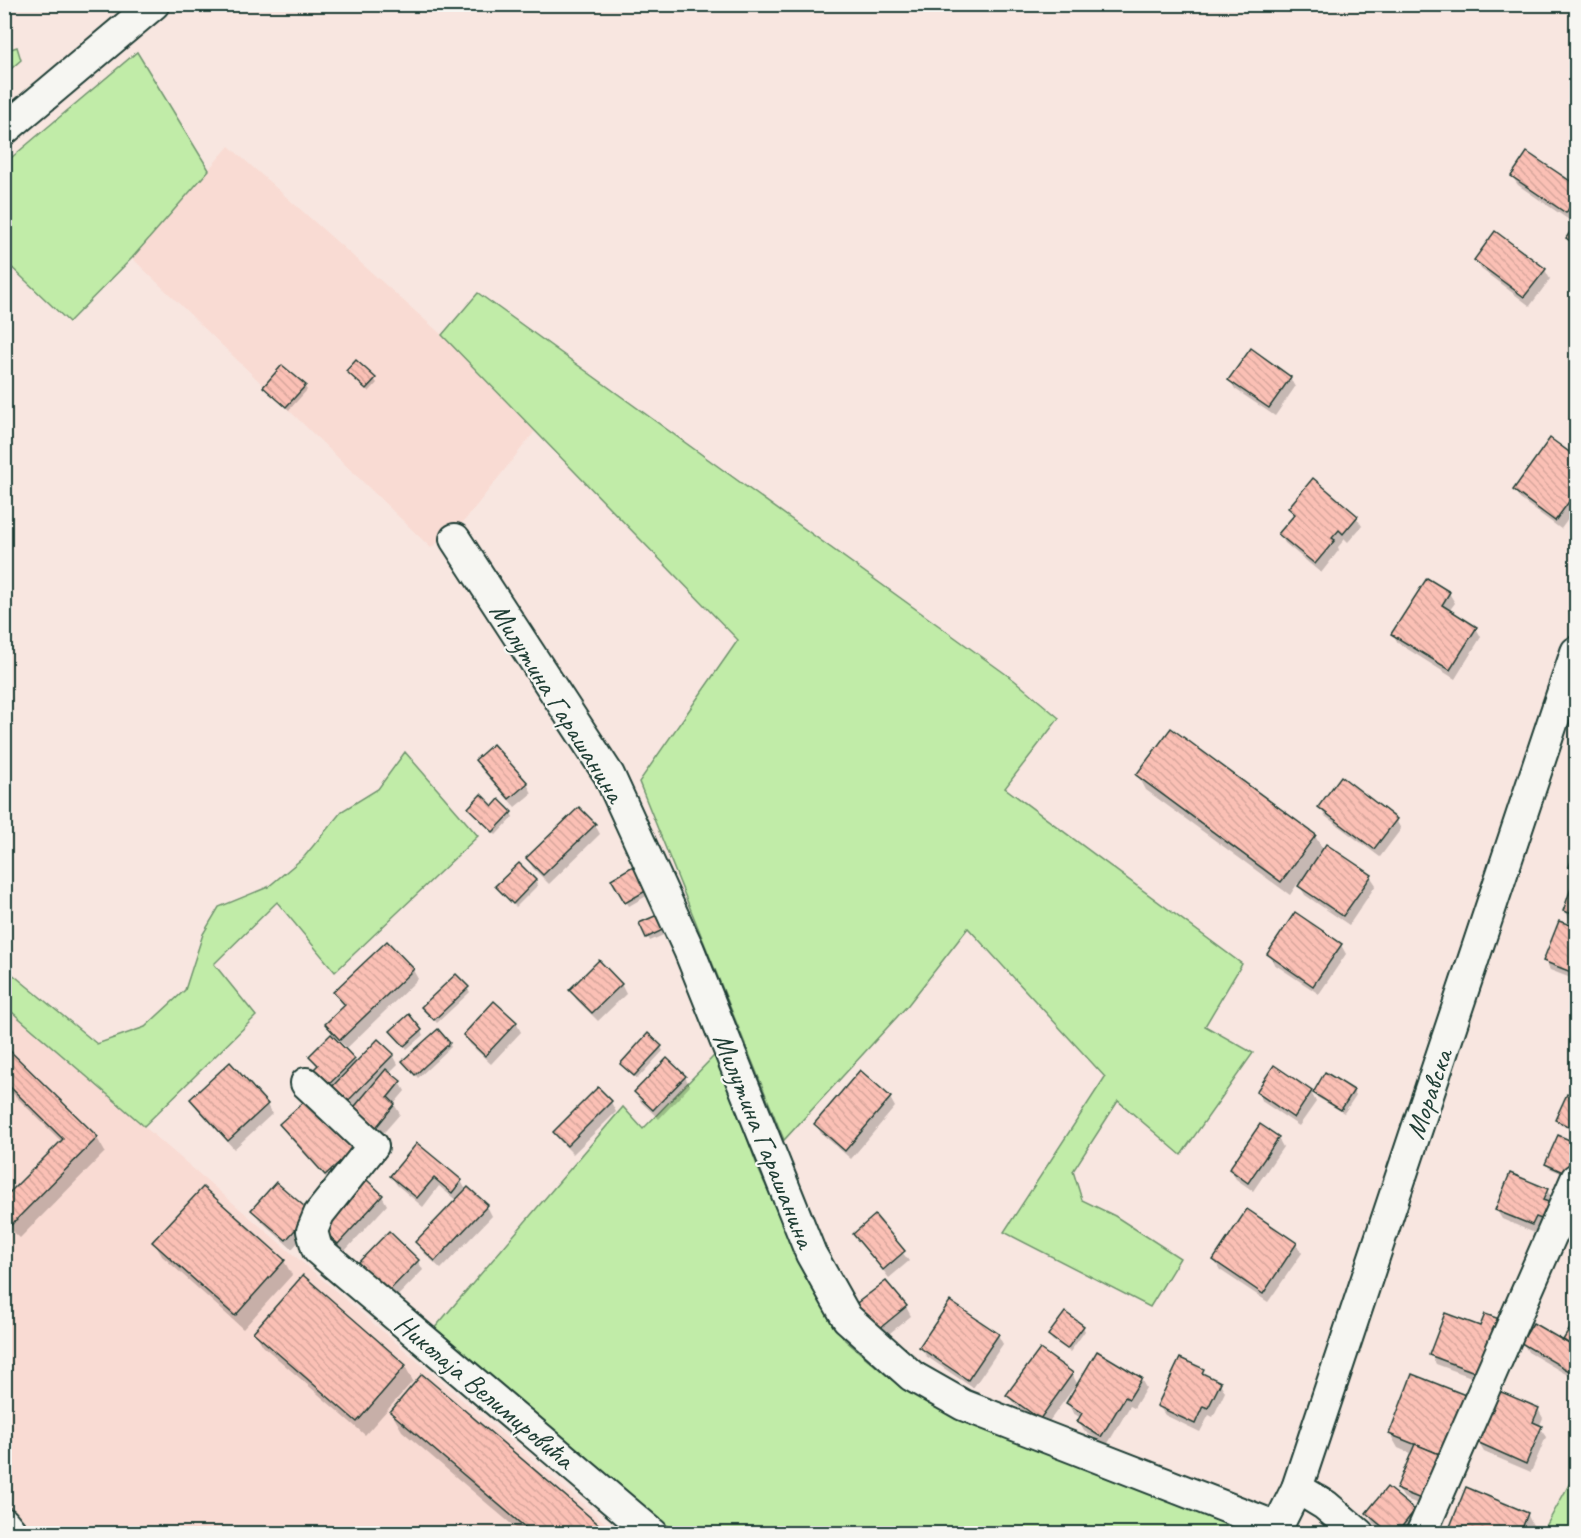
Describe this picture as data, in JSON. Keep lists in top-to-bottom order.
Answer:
{
  "streets": {
    "street": ["Милутина Гарашанина", "Моравска", "Николаја Велимировића"]
  },
  "crossings": [
    ["Милутина Гарашанина", "Моравска"]
  ]
}
